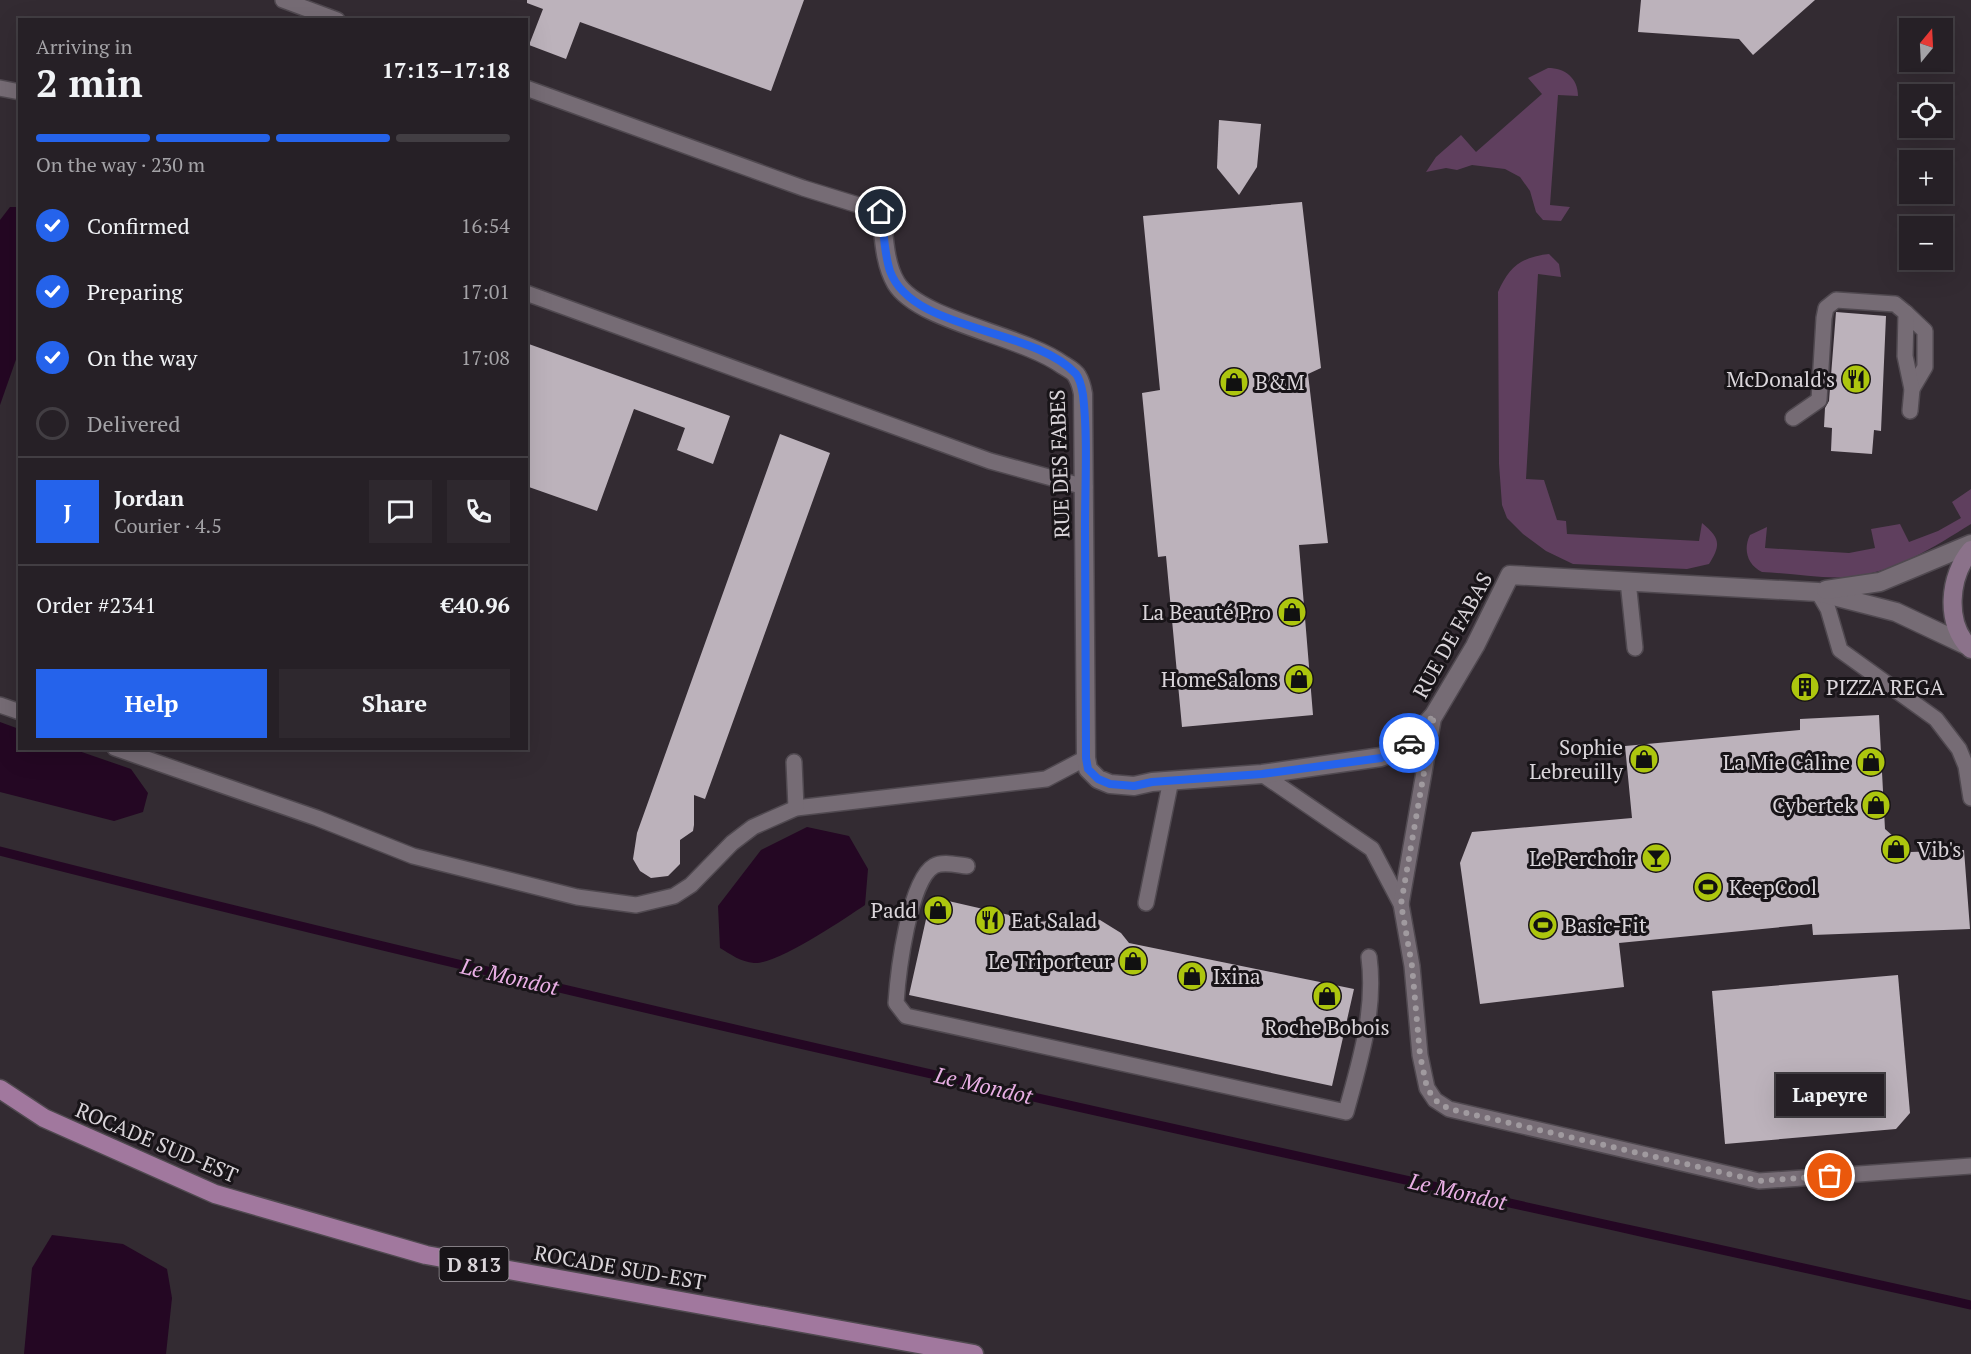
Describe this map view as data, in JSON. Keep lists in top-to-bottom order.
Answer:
{
  "streets": {
    "main road": ["ROCADE SUD-EST", "D 813"],
    "street": ["RUE DES FABES", "RUE DE FABAS"]
  },
  "crossings": [
    ["RUE DES FABES", "RUE DE FABAS"]
  ],
  "water": ["Le Mondot"],
  "places": {
    "restaurant": ["McDonald's", "Eat Salad"],
    "shop": [
      "B&M",
      "La Beauté Pro",
      "HomeSalons",
      "Sophie Lebreuilly",
      "La Mie Câline",
      "Cybertek",
      "Vib's",
      "Padd",
      "Le Triporteur",
      "Ixina",
      "Roche Bobois"
    ],
    "building": ["PIZZA REGA"],
    "bar": ["Le Perchoir"],
    "sports": ["KeepCool", "Basic-Fit"],
    "other": ["Lapeyre"]
  },
  "north": "top",
  "page": {
    "map_buttons": ["+", "−"],
    "heading": ["2 min", "Arriving in", "17:13–17:18"],
    "panel": [
      "Jordan",
      "Courier · 4.5",
      "Order #2341",
      "€40.96"
    ],
    "bar": "On the way · 230 m",
    "list": [
      ["Confirmed", "16:54"],
      ["Preparing", "17:01"],
      ["On the way", "17:08"],
      "Delivered"
    ],
    "round": "J",
    "buttons": ["Help", "Share"],
    "bubble": "Lapeyre"
  }
}
